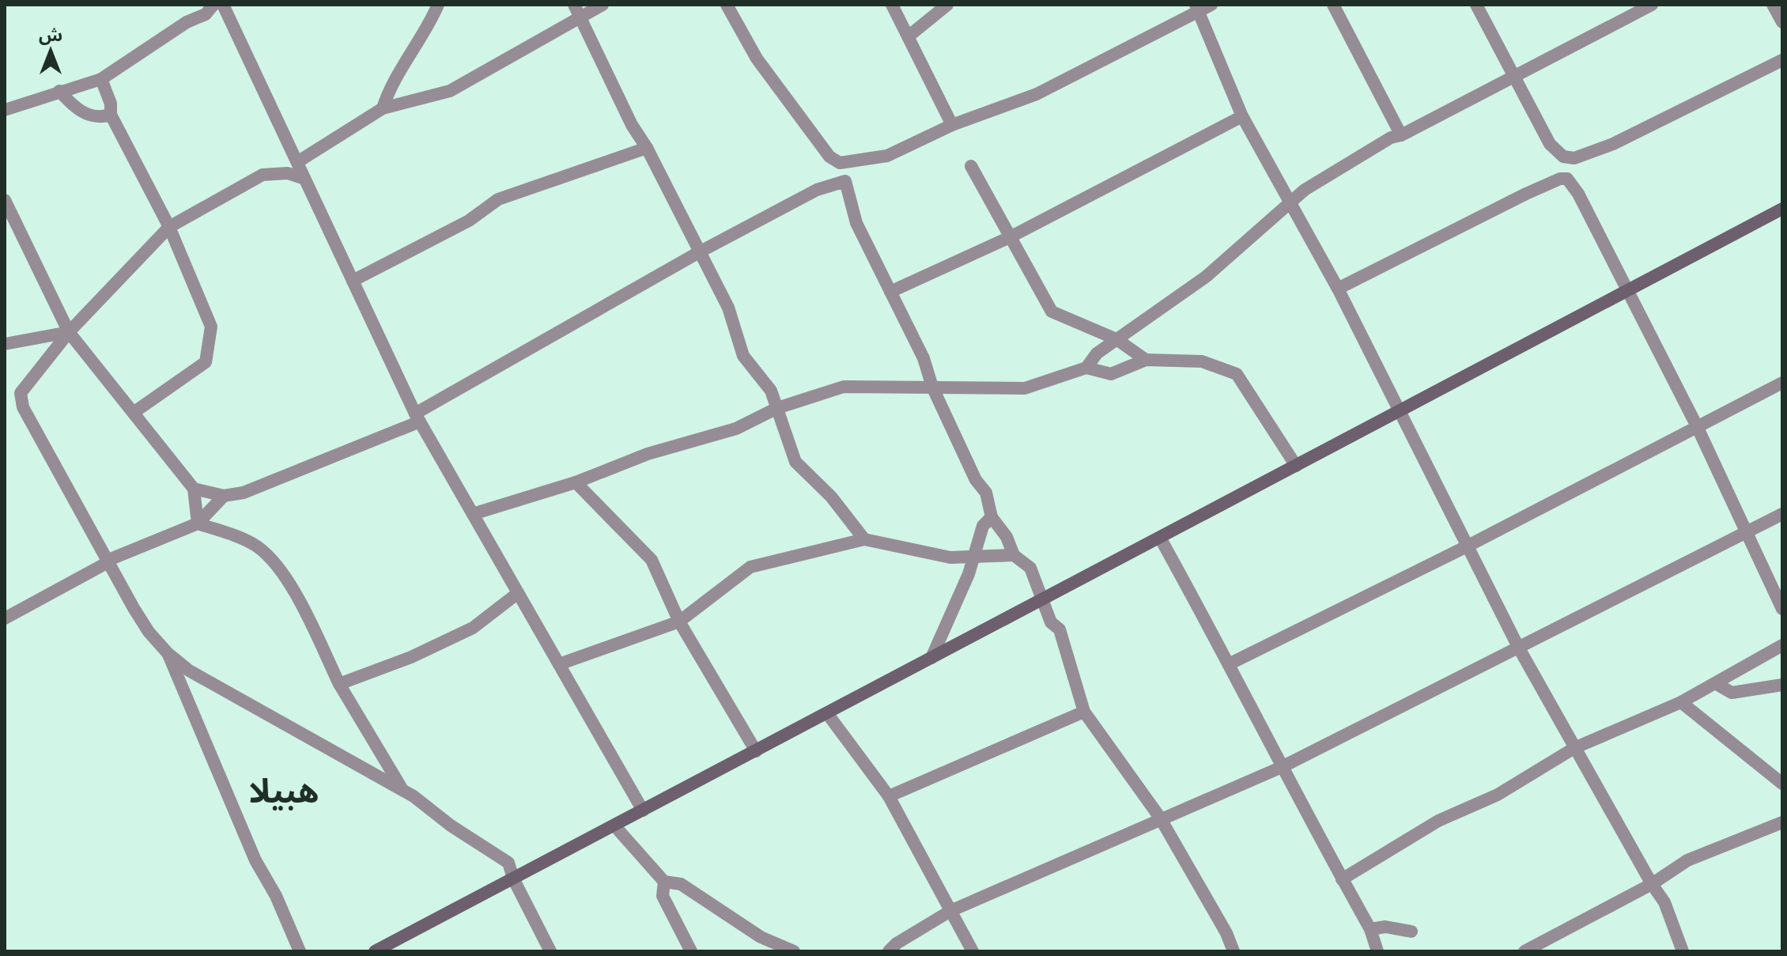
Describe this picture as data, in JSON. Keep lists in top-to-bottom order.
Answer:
{
  "districts": ["هبيلا"],
  "north": "top"
}
